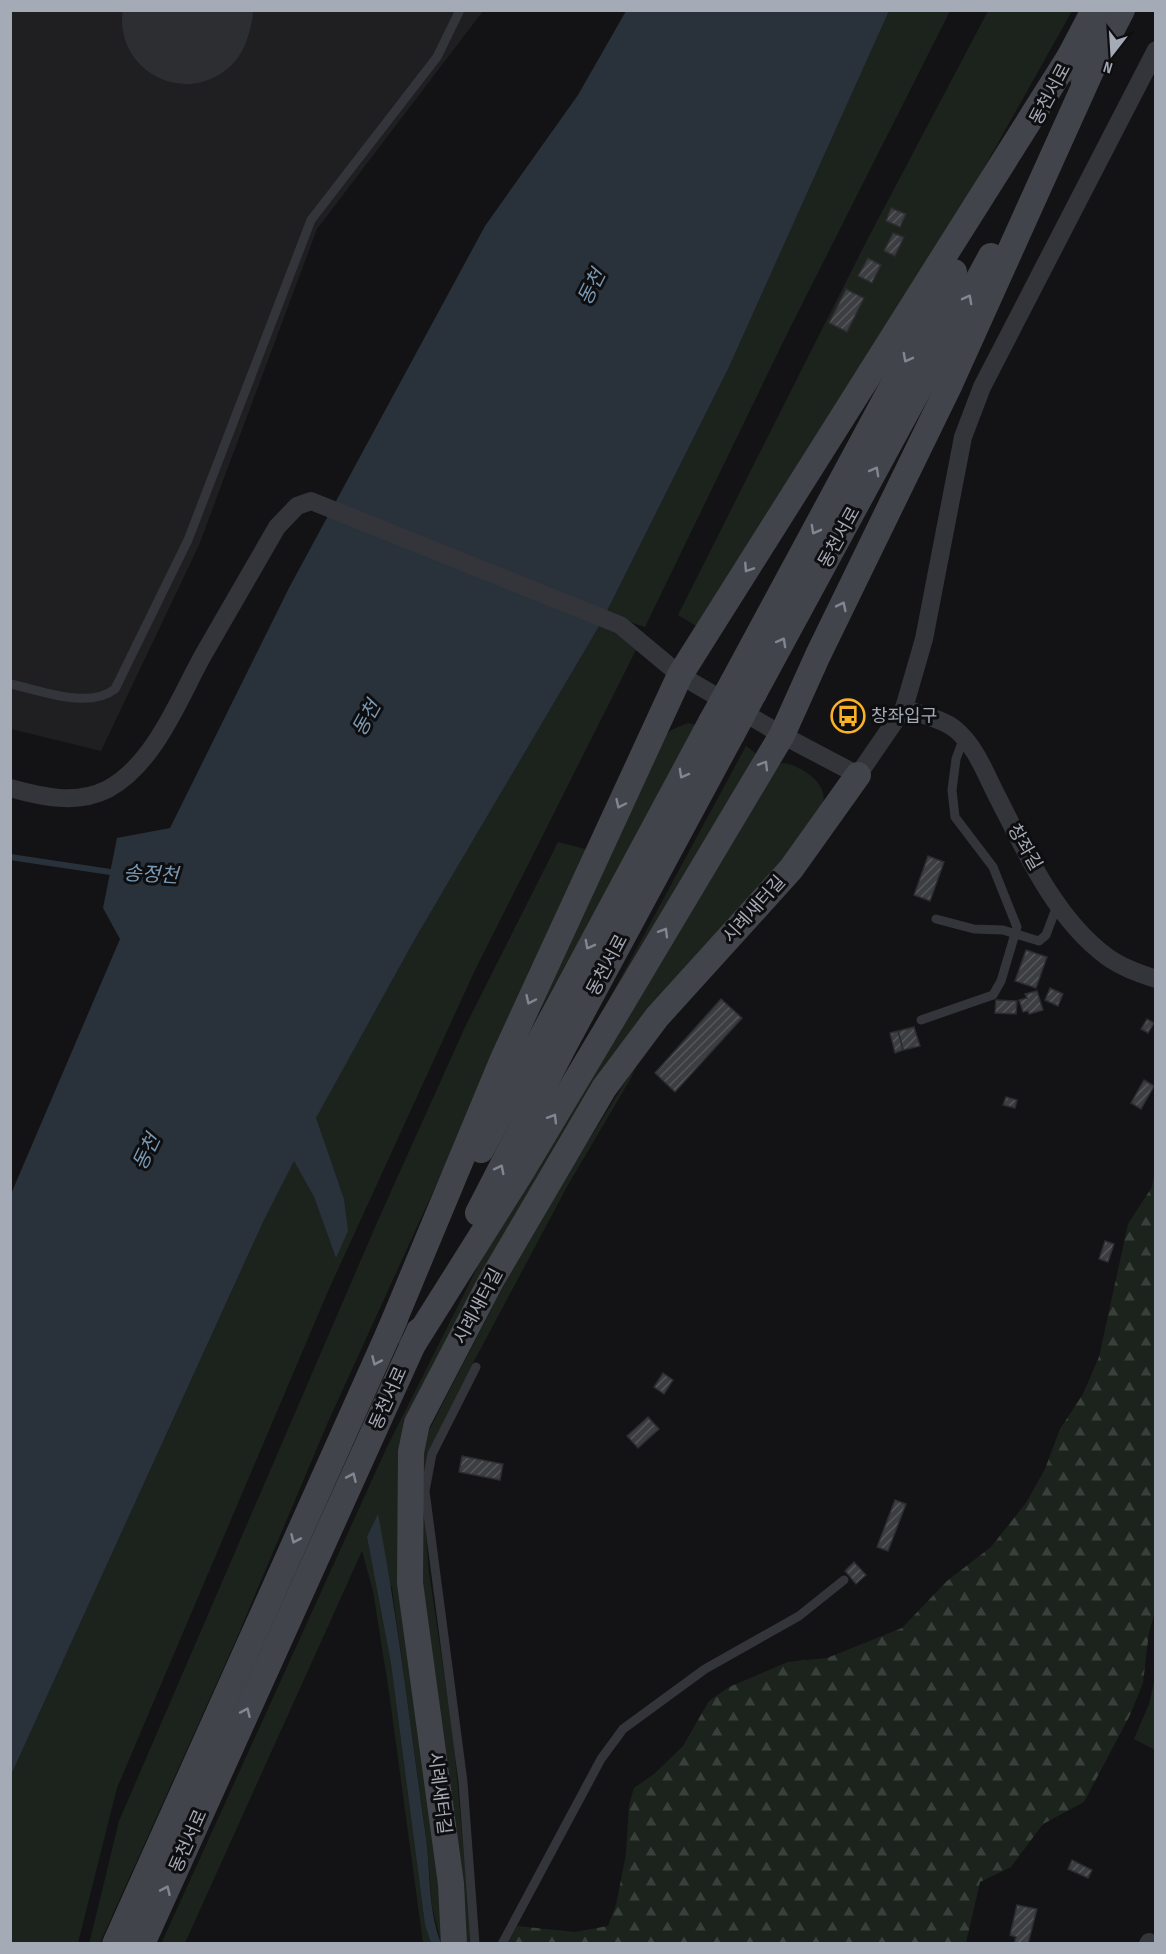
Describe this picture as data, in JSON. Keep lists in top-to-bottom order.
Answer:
{
  "streets": {
    "main road": ["동천서로", "시례새터길"],
    "street": ["창좌길"]
  },
  "water": ["동천", "송정천"],
  "places": {
    "bus stop": ["창좌입구"]
  },
  "north": "bottom"
}
